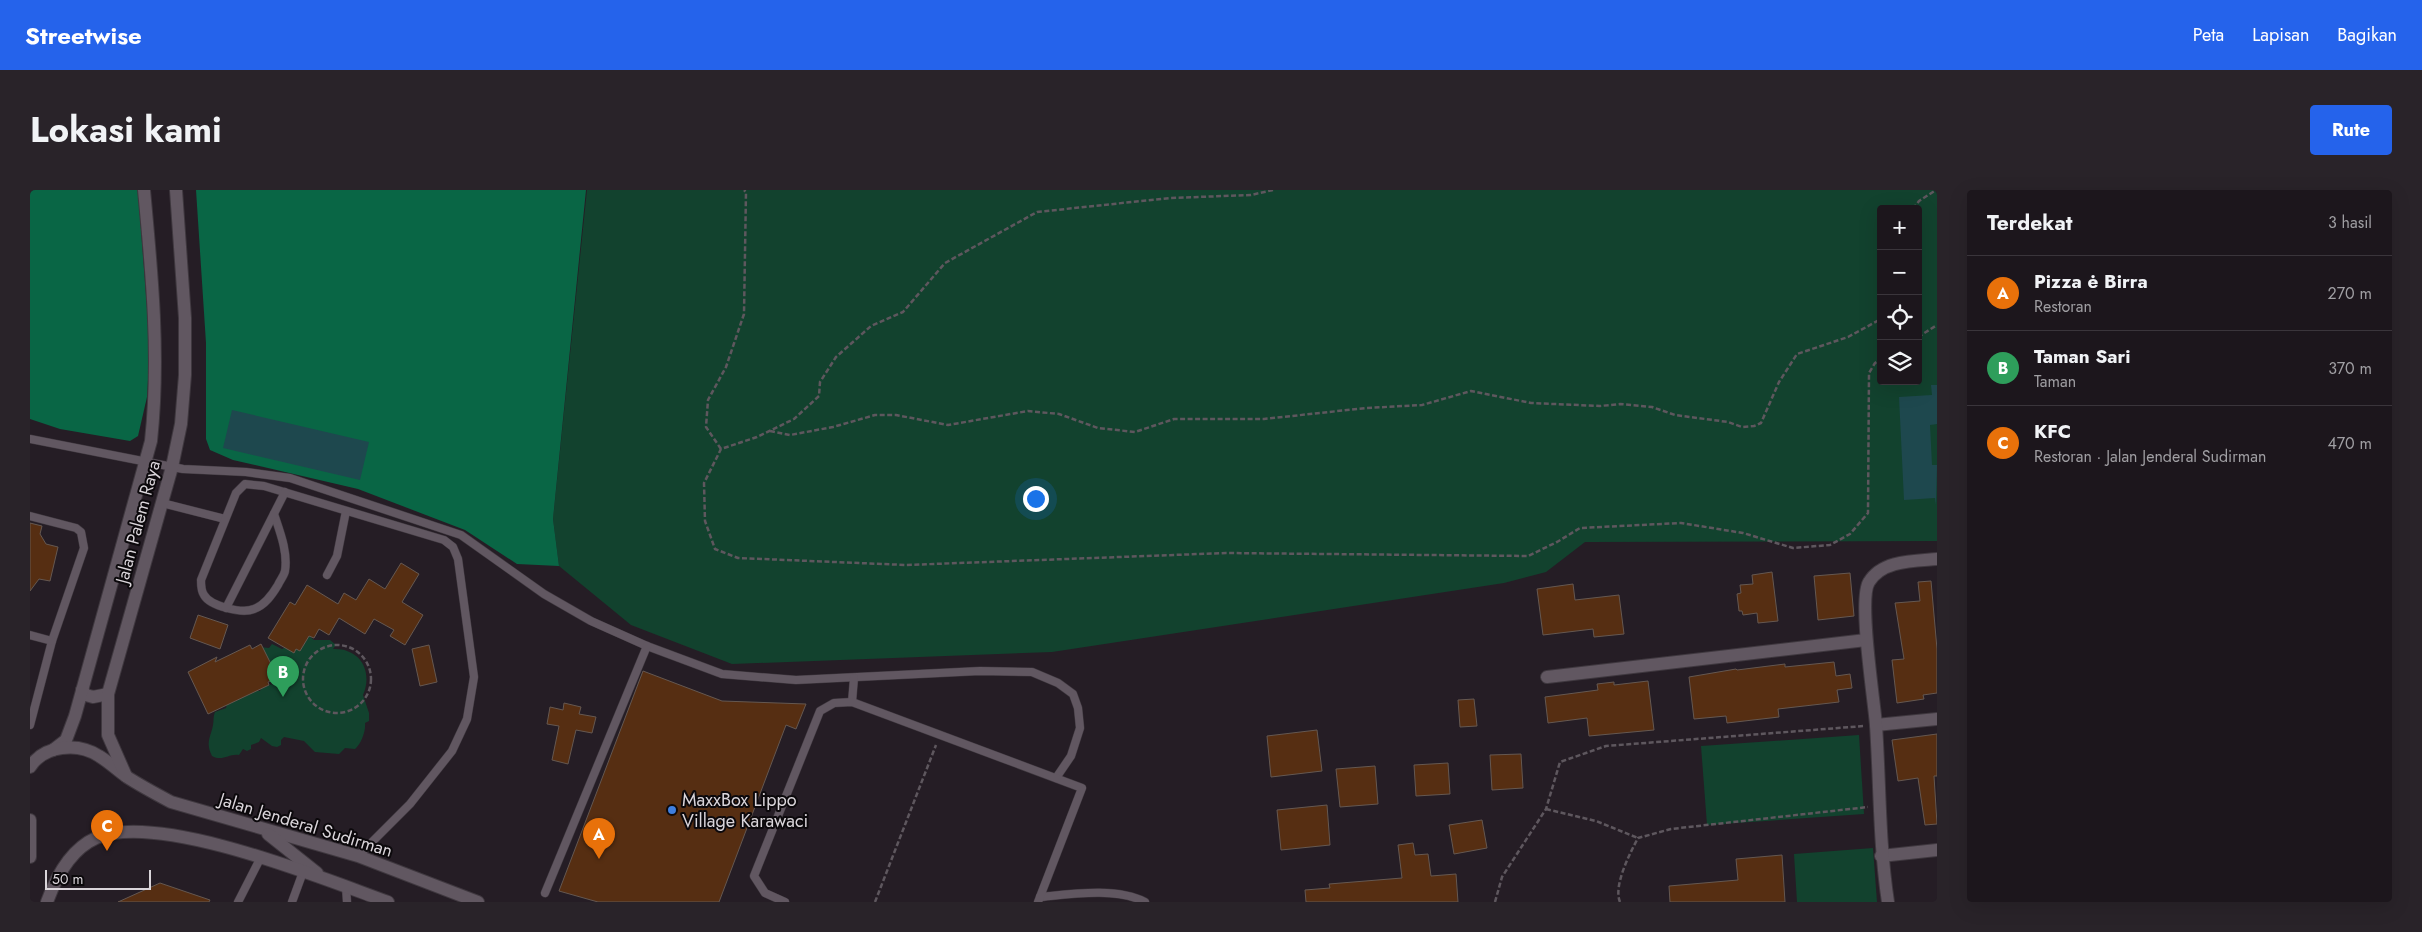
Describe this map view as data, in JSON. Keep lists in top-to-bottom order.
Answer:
{
  "streets": {
    "street": ["Jalan Palem Raya", "Jalan Jenderal Sudirman"]
  },
  "crossings": [
    ["Jalan Palem Raya", "Jalan Jenderal Sudirman"]
  ],
  "places": ["MaxxBox Lippo Village Karawaci"],
  "scale_bar": "50 m",
  "page": {
    "header": "Streetwise",
    "nav": ["Peta", "Lapisan", "Bagikan"],
    "title": "Lokasi kami",
    "buttons": "Rute",
    "heading": ["Terdekat", "3 hasil"],
    "map_buttons": ["+", "−"],
    "list": [
      {
        "mark": "A",
        "name": "Pizza ė Birra",
        "note": "Restoran",
        "value": "270 m"
      },
      {
        "mark": "B",
        "name": "Taman Sari",
        "note": "Taman",
        "value": "370 m"
      },
      {
        "mark": "C",
        "name": "KFC",
        "note": "Restoran · Jalan Jenderal Sudirman",
        "value": "470 m"
      }
    ],
    "pins": ["B", "C", "A"],
    "scale": "50 m"
  }
}
